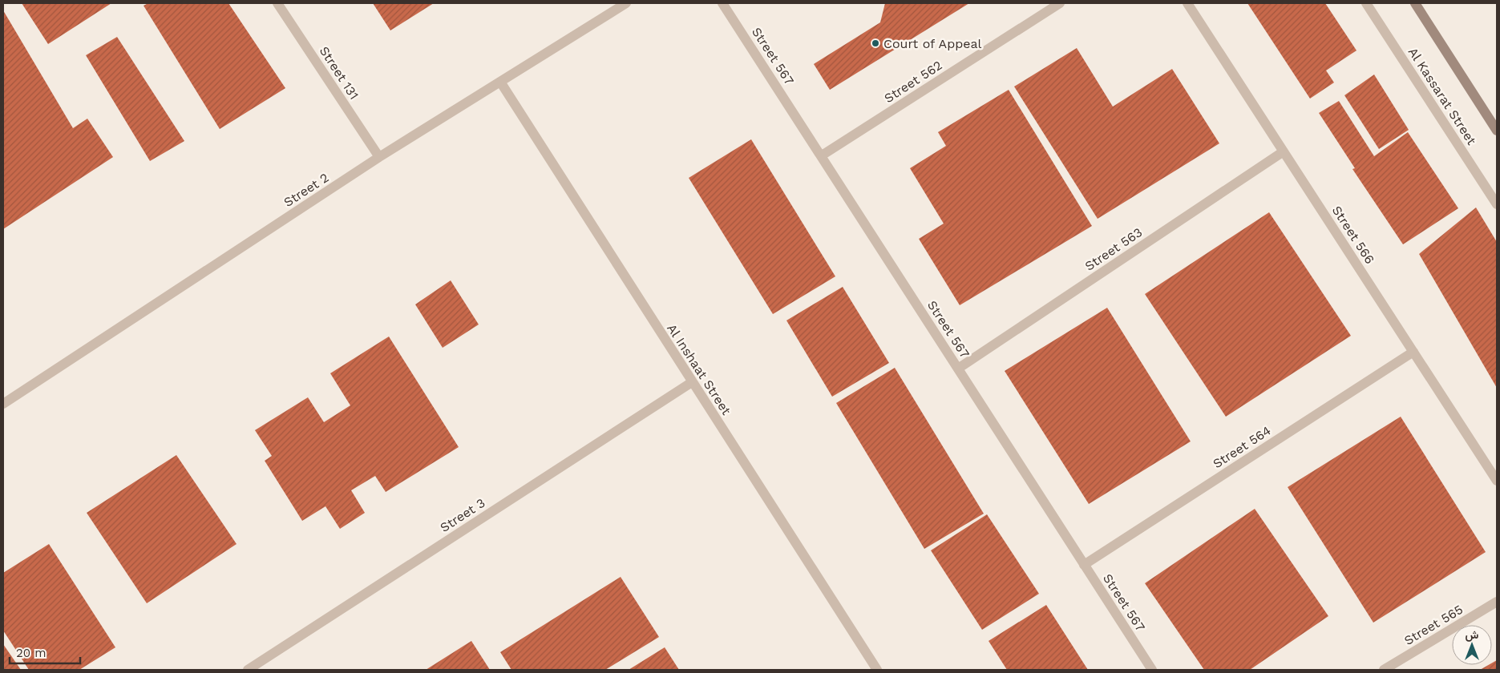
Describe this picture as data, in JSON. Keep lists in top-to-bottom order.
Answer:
{
  "streets": {
    "street": [
      "Street 567",
      "Street 131",
      "Street 562",
      "Al Kassarat Street",
      "Street 2",
      "Street 566",
      "Street 563",
      "Al Inshaat Street",
      "Street 564",
      "Street 3",
      "Street 565"
    ]
  },
  "crossings": [
    ["Street 567", "Street 562"],
    ["Street 567", "Street 563"],
    ["Street 567", "Street 564"],
    ["Street 131", "Street 2"],
    ["Street 2", "Al Inshaat Street"],
    ["Street 566", "Street 563"],
    ["Street 566", "Street 564"],
    ["Al Inshaat Street", "Street 3"]
  ],
  "places": ["Court of Appeal"],
  "scale_bar": "20 m",
  "north": "top"
}
